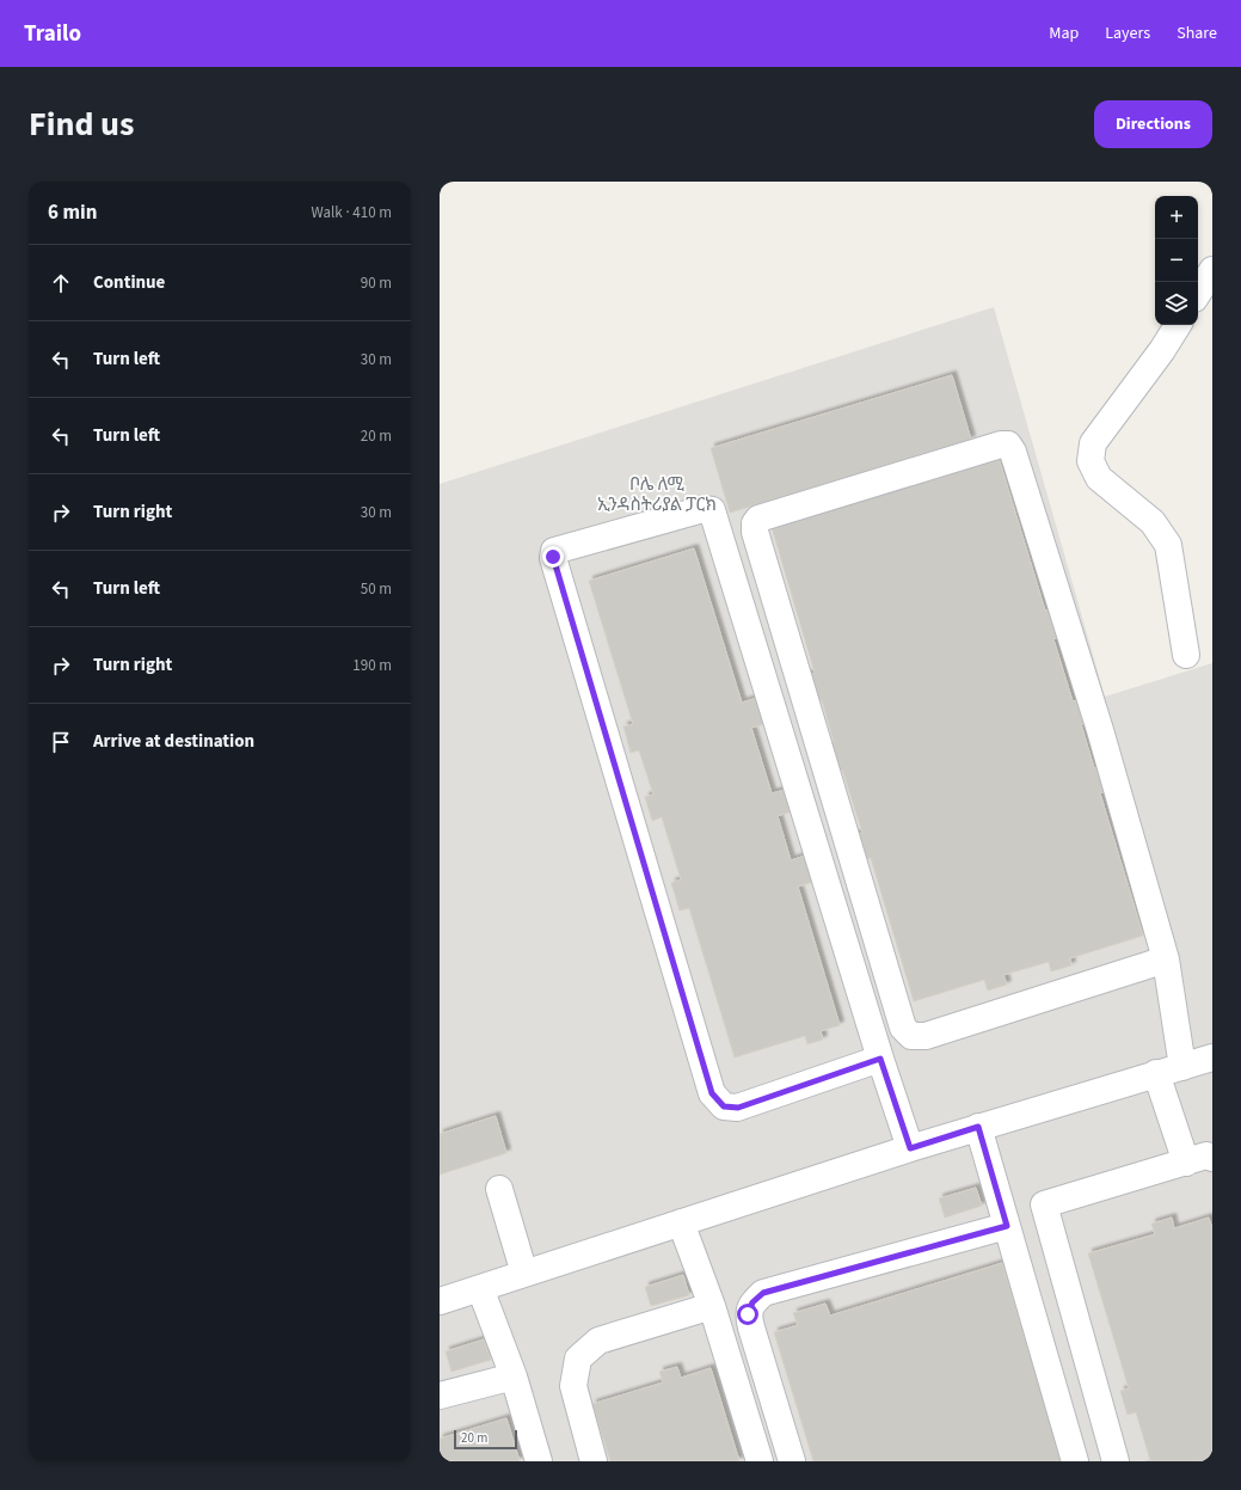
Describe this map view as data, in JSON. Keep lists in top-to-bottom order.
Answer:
{
  "districts": ["ቦሌ ለሚ ኢንዳስትሪያል ፓርክ"],
  "scale_bar": "20 m",
  "page": {
    "header": "Trailo",
    "nav": ["Map", "Layers", "Share"],
    "title": "Find us",
    "buttons": "Directions",
    "heading": ["6 min", "Walk · 410 m"],
    "map_buttons": ["+", "−"],
    "list": [
      ["Continue", "90 m"],
      ["Turn left", "30 m"],
      ["Turn left", "20 m"],
      ["Turn right", "30 m"],
      ["Turn left", "50 m"],
      ["Turn right", "190 m"],
      "Arrive at destination"
    ],
    "scale": "20 m"
  }
}
